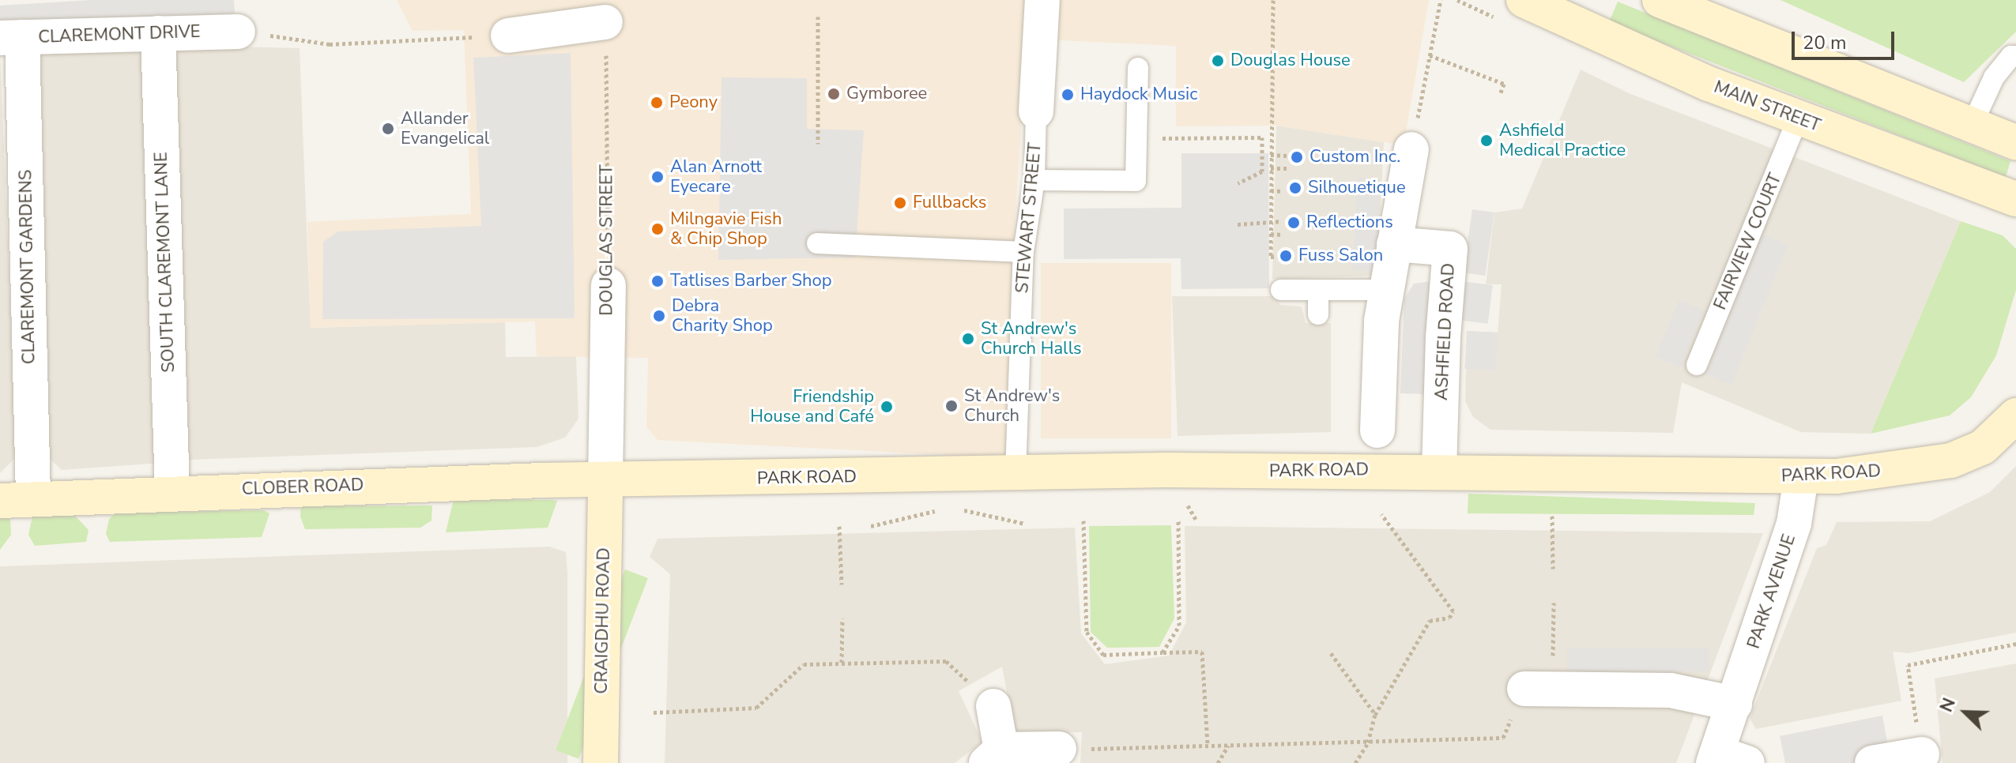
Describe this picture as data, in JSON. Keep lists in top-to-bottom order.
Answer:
{
  "streets": {
    "main road": [
      "MAIN STREET",
      "PARK ROAD",
      "CLOBER ROAD",
      "CRAIGDHU ROAD"
    ],
    "street": [
      "CLAREMONT DRIVE",
      "STEWART STREET",
      "DOUGLAS STREET",
      "SOUTH CLAREMONT LANE",
      "CLAREMONT GARDENS",
      "ASHFIELD ROAD",
      "PARK AVENUE"
    ],
    "lane": ["FAIRVIEW COURT"]
  },
  "crossings": [
    ["CLAREMONT DRIVE", "SOUTH CLAREMONT LANE"],
    ["CLAREMONT DRIVE", "CLAREMONT GARDENS"],
    ["MAIN STREET", "FAIRVIEW COURT"],
    ["STEWART STREET", "PARK ROAD"],
    ["DOUGLAS STREET", "PARK ROAD"],
    ["DOUGLAS STREET", "CLOBER ROAD"],
    ["DOUGLAS STREET", "CRAIGDHU ROAD"],
    ["SOUTH CLAREMONT LANE", "CLOBER ROAD"],
    ["CLAREMONT GARDENS", "CLOBER ROAD"],
    ["ASHFIELD ROAD", "PARK ROAD"],
    ["PARK ROAD", "CLOBER ROAD"],
    ["PARK ROAD", "PARK AVENUE"],
    ["PARK ROAD", "CRAIGDHU ROAD"],
    ["CLOBER ROAD", "CRAIGDHU ROAD"]
  ],
  "places": [
    "Douglas House",
    "Gymboree",
    "Haydock Music",
    "Peony",
    "Allander Evangelical",
    "Ashfield Medical Practice",
    "Custom Inc.",
    "Alan Arnott Eyecare",
    "Silhouetique",
    "Fullbacks",
    "Reflections",
    "Milngavie Fish & Chip Shop",
    "Fuss Salon",
    "Tatlises Barber Shop",
    "Debra Charity Shop",
    "St Andrew's Church Halls",
    "St Andrew's Church",
    "Friendship House and Café"
  ],
  "scale_bar": "20 m",
  "north": "top left"
}
